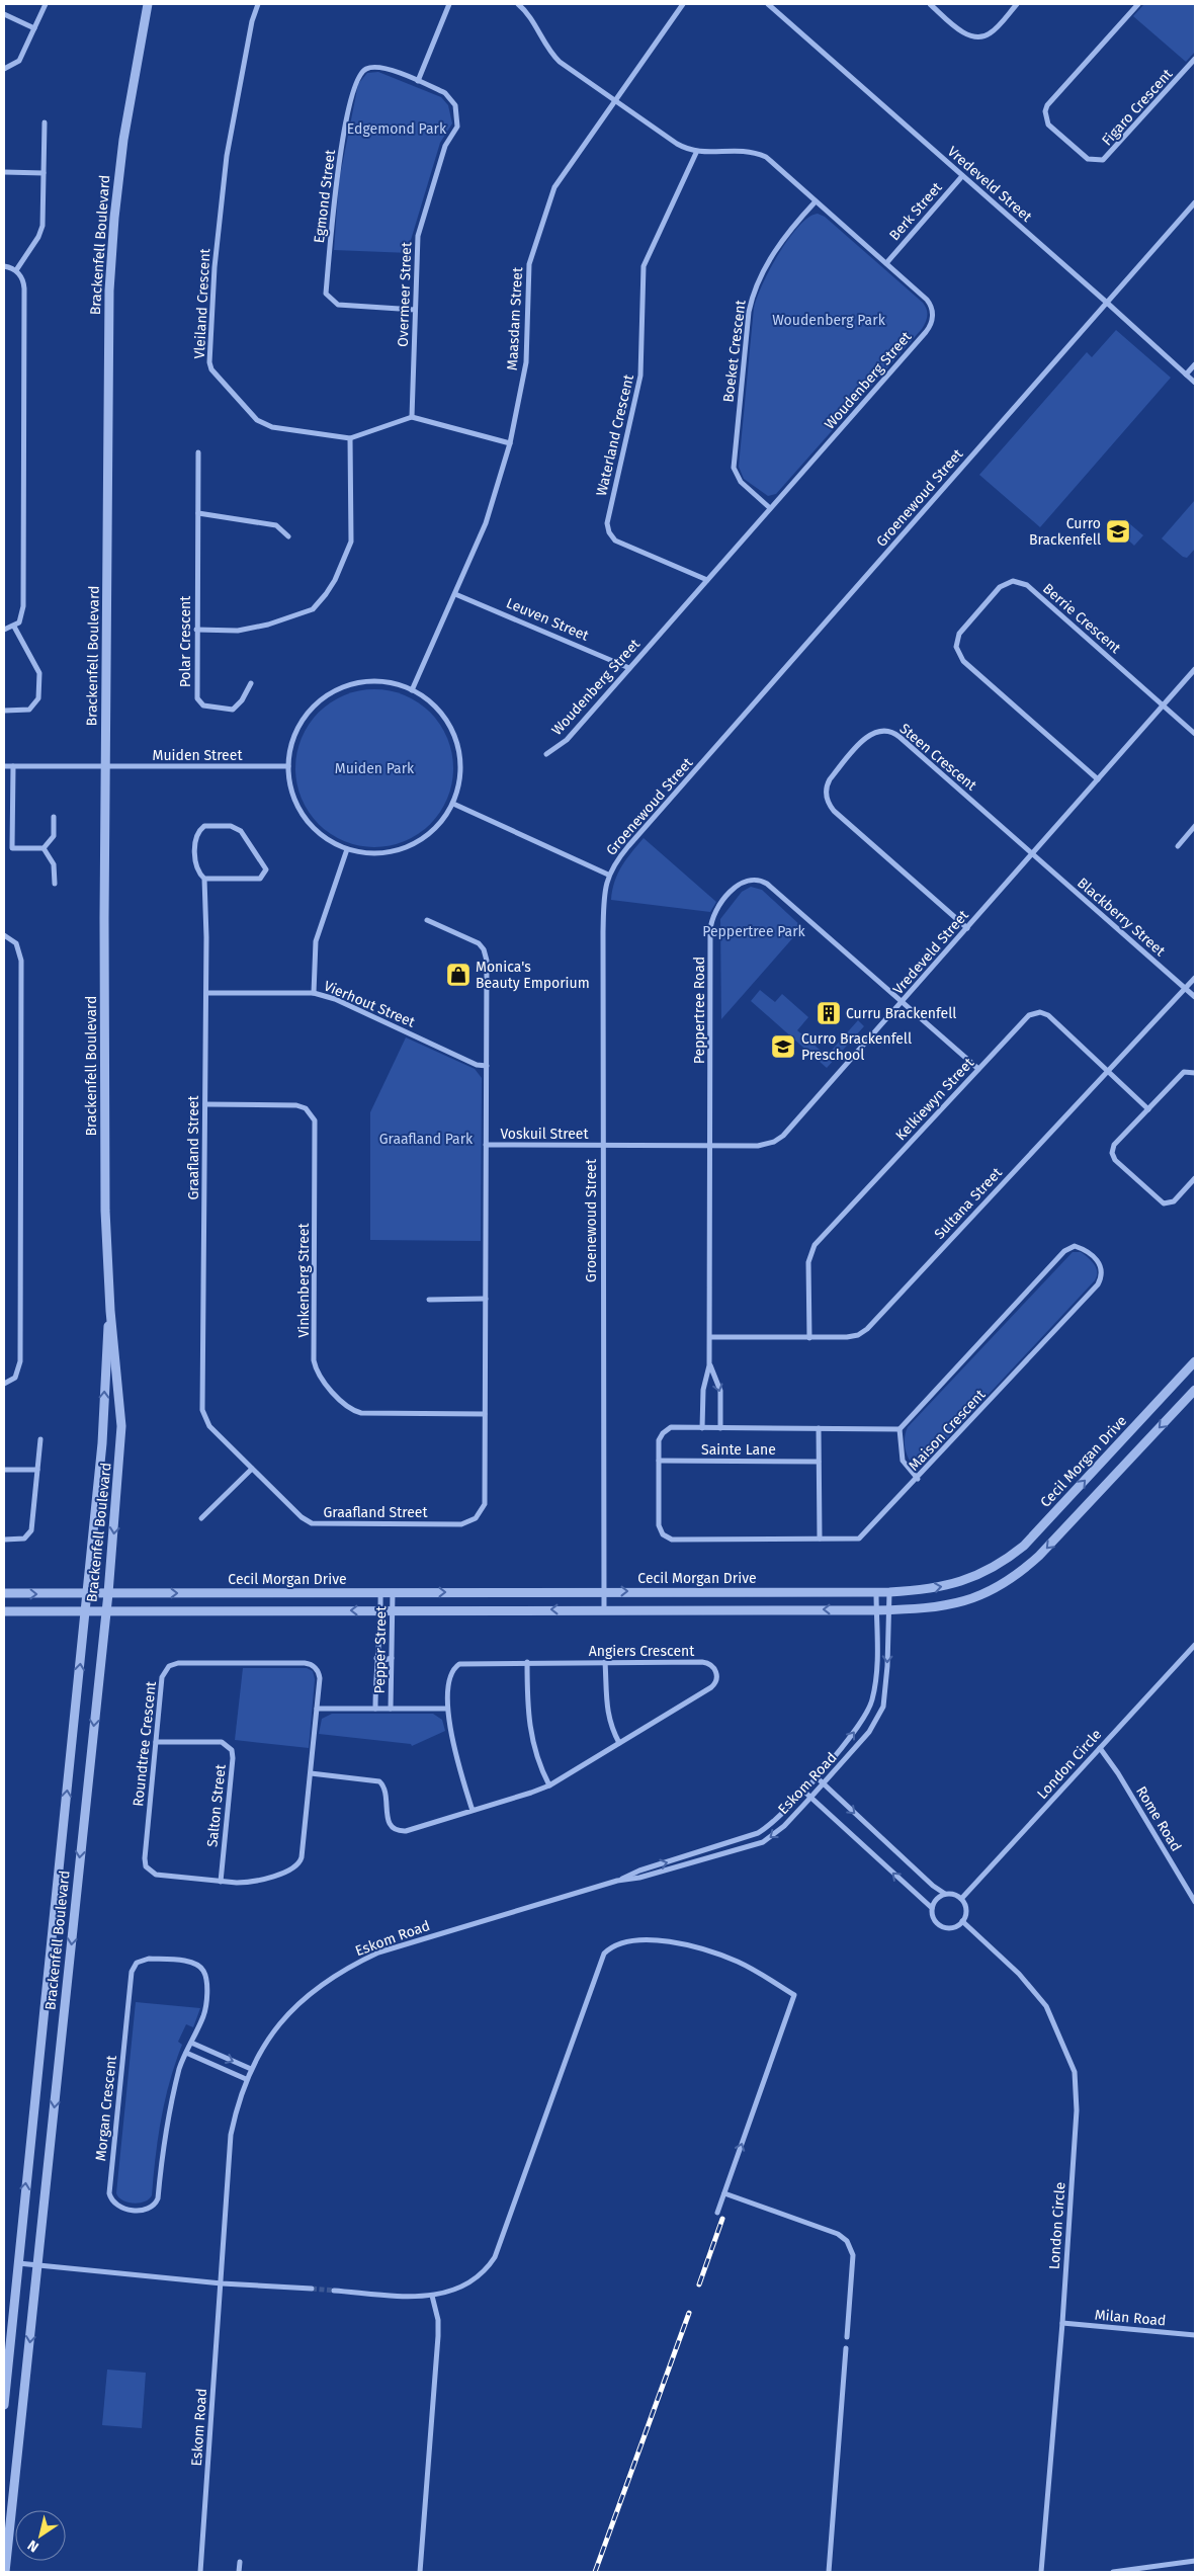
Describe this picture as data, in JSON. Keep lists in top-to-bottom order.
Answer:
{
  "streets": {
    "street": [
      "Figaro Crescent",
      "Vredeveld Street",
      "Egmond Street",
      "Berk Street",
      "Brackenfell Boulevard",
      "Overmeer Street",
      "Vleiland Crescent",
      "Maasdam Street",
      "Boeket Crescent",
      "Woudenberg Street",
      "Waterland Crescent",
      "Groenewoud Street",
      "Berrie Crescent",
      "Leuven Street",
      "Polar Crescent",
      "Muiden Street",
      "Steen Crescent",
      "Blackberry Street",
      "Vierhout Street",
      "Peppertree Road",
      "Kelkiewyn Street",
      "Voskuil Street",
      "Graafland Street",
      "Sultana Street",
      "Vinkenberg Street",
      "Maison Crescent",
      "Sainte Lane",
      "Cecil Morgan Drive",
      "Pepper Street",
      "Angiers Crescent",
      "Roundtree Crescent",
      "London Circle",
      "Eskom Road",
      "Salton Street",
      "Rome Road",
      "Morgan Crescent",
      "Milan Road"
    ]
  },
  "crossings": [
    ["Vredeveld Street", "Berk Street"],
    ["Vredeveld Street", "Groenewoud Street"],
    ["Vredeveld Street", "Berrie Crescent"],
    ["Vredeveld Street", "Steen Crescent"],
    ["Vredeveld Street", "Blackberry Street"],
    ["Vredeveld Street", "Peppertree Road"],
    ["Vredeveld Street", "Voskuil Street"],
    ["Egmond Street", "Overmeer Street"],
    ["Berk Street", "Woudenberg Street"],
    ["Brackenfell Boulevard", "Muiden Street"],
    ["Brackenfell Boulevard", "Cecil Morgan Drive"],
    ["Overmeer Street", "Vleiland Crescent"],
    ["Maasdam Street", "Woudenberg Street"],
    ["Maasdam Street", "Leuven Street"],
    ["Maasdam Street", "Muiden Street"],
    ["Boeket Crescent", "Woudenberg Street"],
    ["Woudenberg Street", "Waterland Crescent"],
    ["Woudenberg Street", "Leuven Street"],
    ["Groenewoud Street", "Voskuil Street"],
    ["Groenewoud Street", "Cecil Morgan Drive"],
    ["Steen Crescent", "Blackberry Street"],
    ["Blackberry Street", "Sultana Street"],
    ["Vierhout Street", "Graafland Street"],
    ["Peppertree Road", "Kelkiewyn Street"],
    ["Peppertree Road", "Sultana Street"],
    ["Kelkiewyn Street", "Sultana Street"],
    ["Voskuil Street", "Graafland Street"],
    ["Graafland Street", "Vinkenberg Street"],
    ["Maison Crescent", "Sainte Lane"],
    ["Cecil Morgan Drive", "Pepper Street"],
    ["Cecil Morgan Drive", "Eskom Road"],
    ["Pepper Street", "Angiers Crescent"],
    ["Pepper Street", "Roundtree Crescent"],
    ["Angiers Crescent", "Roundtree Crescent"],
    ["Roundtree Crescent", "Salton Street"],
    ["London Circle", "Rome Road"],
    ["London Circle", "Milan Road"]
  ],
  "parks": [
    "Edgemond Park",
    "Woudenberg Park",
    "Muiden Park",
    "Peppertree Park",
    "Graafland Park"
  ],
  "places": {
    "school or university": ["Curro Brackenfell", "Curro Brackenfell Preschool"],
    "shop": ["Monica's Beauty Emporium"],
    "building": ["Curru Brackenfell"]
  },
  "north": "bottom left"
}
